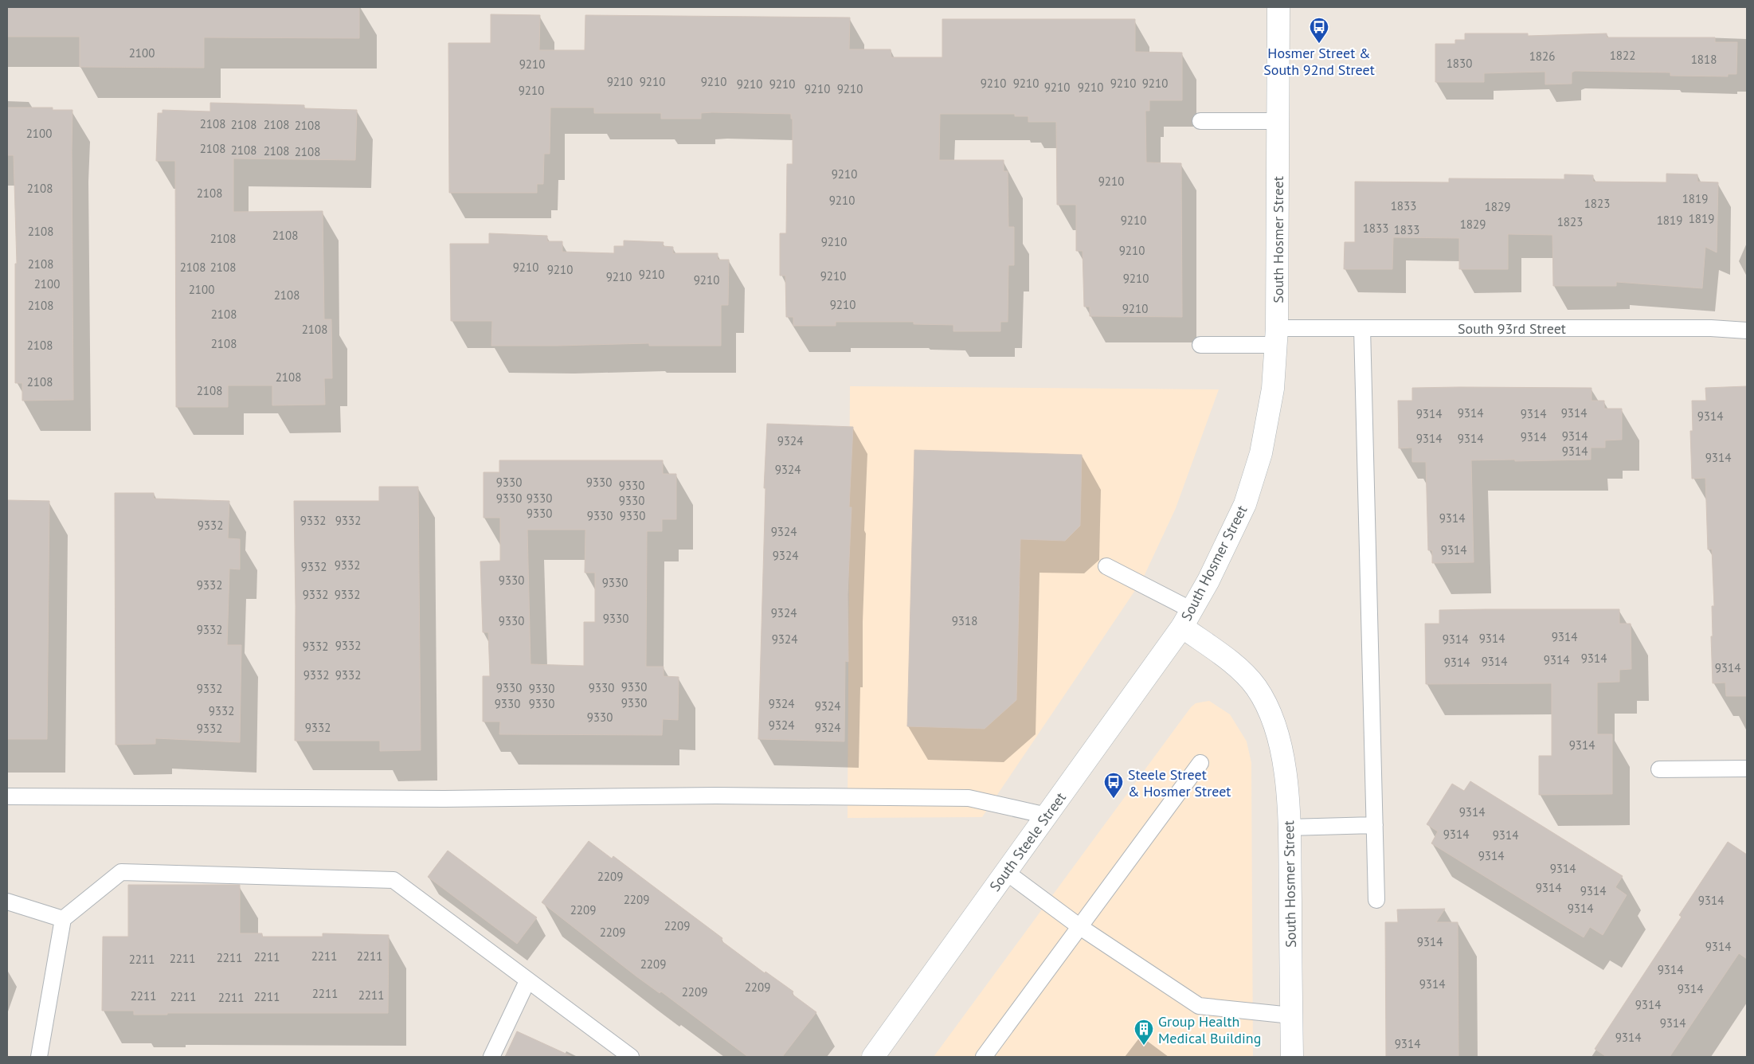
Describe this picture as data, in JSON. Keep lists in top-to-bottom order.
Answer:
{
  "streets": {
    "main road": ["South Hosmer Street", "South Steele Street"],
    "lane": ["South 93rd Street"]
  },
  "crossings": [
    ["South Hosmer Street", "South 93rd Street"],
    ["South Hosmer Street", "South Steele Street"]
  ],
  "places": {
    "bus stop": ["Hosmer Street & South 92nd Street", "Steele Street & Hosmer Street"],
    "building": ["Group Health Medical Building"]
  },
  "house_numbers": [
    "2100",
    "1822",
    "1826",
    "1818",
    "1830",
    "9210",
    "9210",
    "9210",
    "9210",
    "9210",
    "9210",
    "9210",
    "9210",
    "9210",
    "9210",
    "9210",
    "9210",
    "9210",
    "9210",
    "9210",
    "2108",
    "2108",
    "2108",
    "2108",
    "2100",
    "2108",
    "2108",
    "2108",
    "2108",
    "9210",
    "9210",
    "2108",
    "2108",
    "1819",
    "9210",
    "1823",
    "1833",
    "1829",
    "1819",
    "9210",
    "1819",
    "1823",
    "1829",
    "1833",
    "1833",
    "2108",
    "2108",
    "2108",
    "9210",
    "9210",
    "2108",
    "2108",
    "2108",
    "9210",
    "9210",
    "9210",
    "9210",
    "9210",
    "9210",
    "9210",
    "2100",
    "2100",
    "2108",
    "9210",
    "2108",
    "9210",
    "2108",
    "2108",
    "2108",
    "2108",
    "2108",
    "2108",
    "2108",
    "9314",
    "9314",
    "9314",
    "9314",
    "9314",
    "9314",
    "9314",
    "9314",
    "9314",
    "9324",
    "9314",
    "9314",
    "9324",
    "9330",
    "9330",
    "9330",
    "9330",
    "9330",
    "9330",
    "9330",
    "9330",
    "9330",
    "9314",
    "9332",
    "9332",
    "9332",
    "9324",
    "9314",
    "9324",
    "9332",
    "9332",
    "9330",
    "9330",
    "9332",
    "9332",
    "9332",
    "9324",
    "9330",
    "9330",
    "9318",
    "9332",
    "9314",
    "9314",
    "9324",
    "9314",
    "9332",
    "9332",
    "9314",
    "9314",
    "9314",
    "9314",
    "9314",
    "9332",
    "9332",
    "9330",
    "9330",
    "9330",
    "9332",
    "9330",
    "9330",
    "9330",
    "9330",
    "9324",
    "9324",
    "9332",
    "9330",
    "9324",
    "9332",
    "9324",
    "9332",
    "9314",
    "9314",
    "9314",
    "9314",
    "9314",
    "9314",
    "2209",
    "9314",
    "9314",
    "2209",
    "9314",
    "9314",
    "2209",
    "2209",
    "2209",
    "9314",
    "9314",
    "2211",
    "2211",
    "2211",
    "2211",
    "2211",
    "2211",
    "2209",
    "9314",
    "9314",
    "2209",
    "9314",
    "2209",
    "2211",
    "2211",
    "2211",
    "2211",
    "2211",
    "2211",
    "9314",
    "9314",
    "9314",
    "9314"
  ]
}
